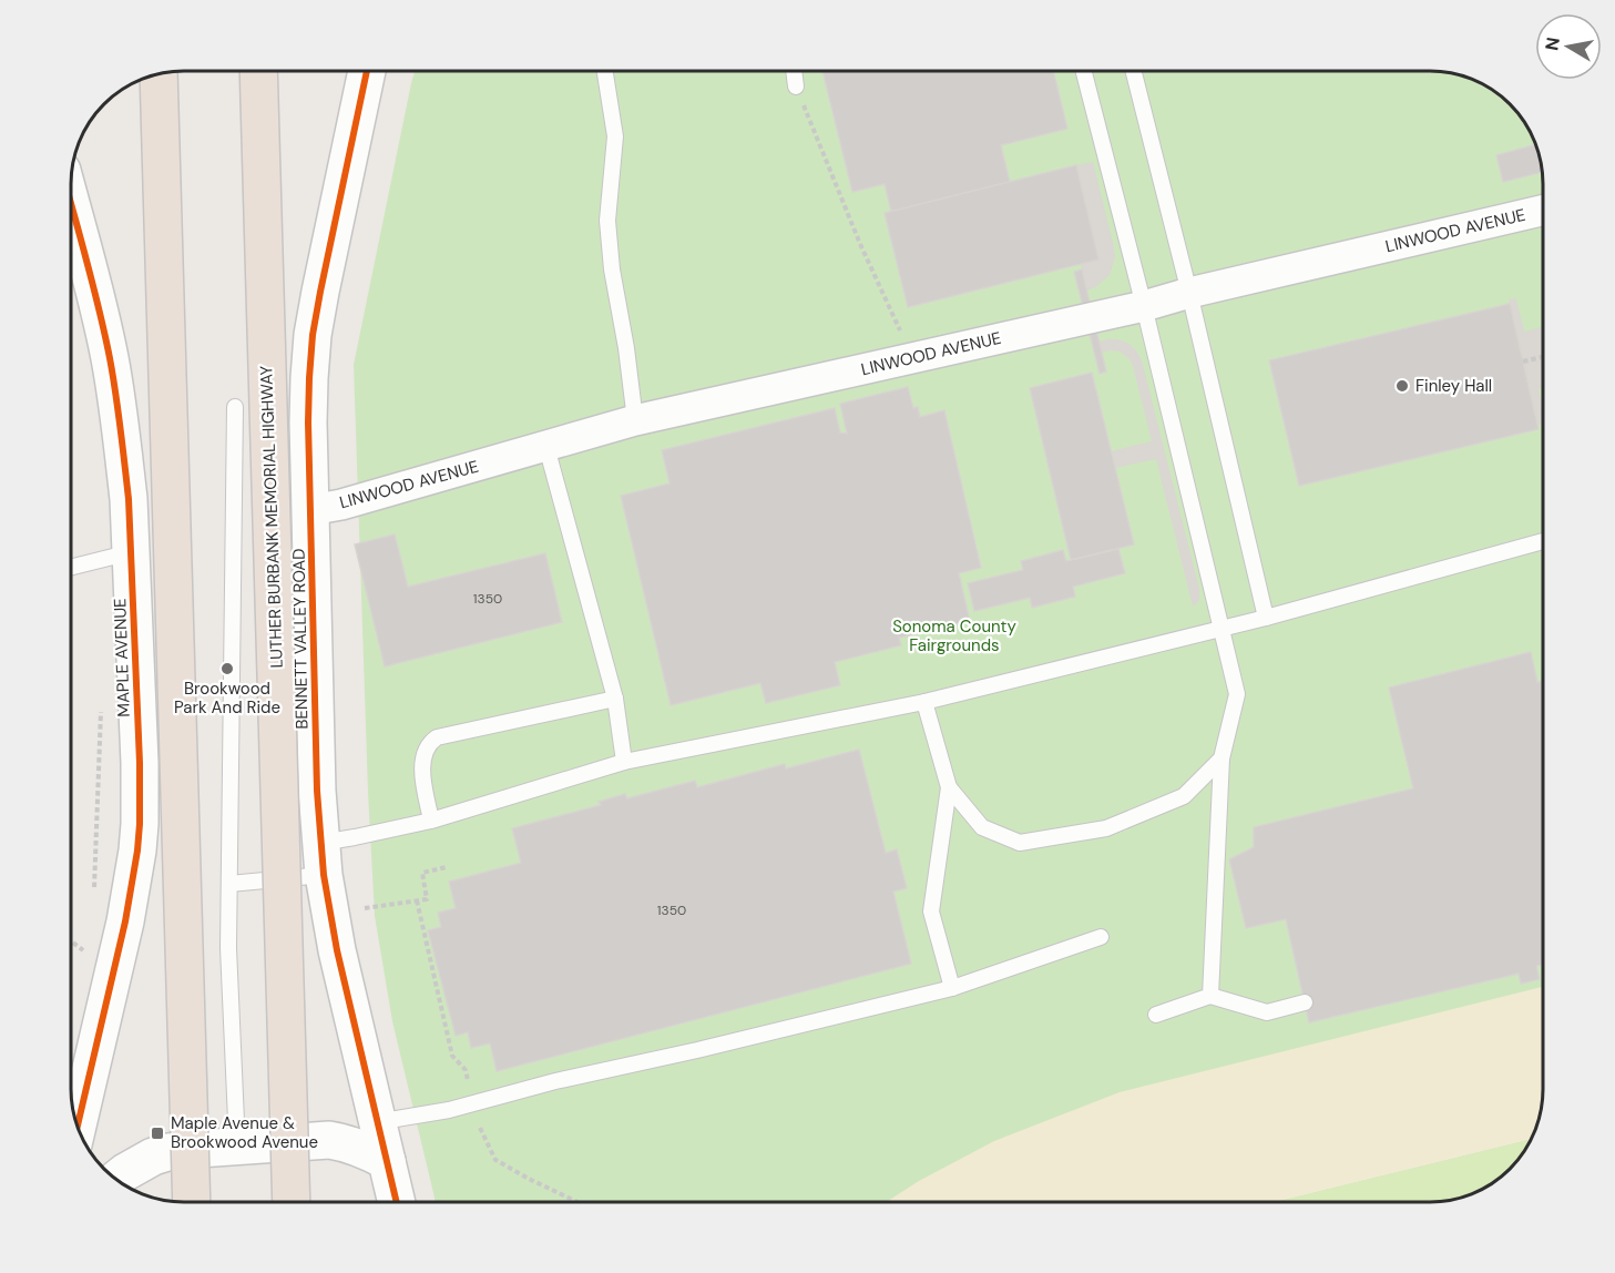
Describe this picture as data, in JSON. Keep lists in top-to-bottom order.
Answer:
{
  "streets": {
    "highway": ["LUTHER BURBANK MEMORIAL HIGHWAY"],
    "main road": ["BENNETT VALLEY ROAD", "MAPLE AVENUE"],
    "street": ["LINWOOD AVENUE"]
  },
  "crossings": [
    ["LINWOOD AVENUE", "BENNETT VALLEY ROAD"]
  ],
  "parks": ["Sonoma County Fairgrounds"],
  "places": {
    "other": ["Finley Hall", "Brookwood Park And Ride"],
    "transit": ["Maple Avenue & Brookwood Avenue"]
  },
  "house_numbers": ["1350", "1350"],
  "north": "left"
}
